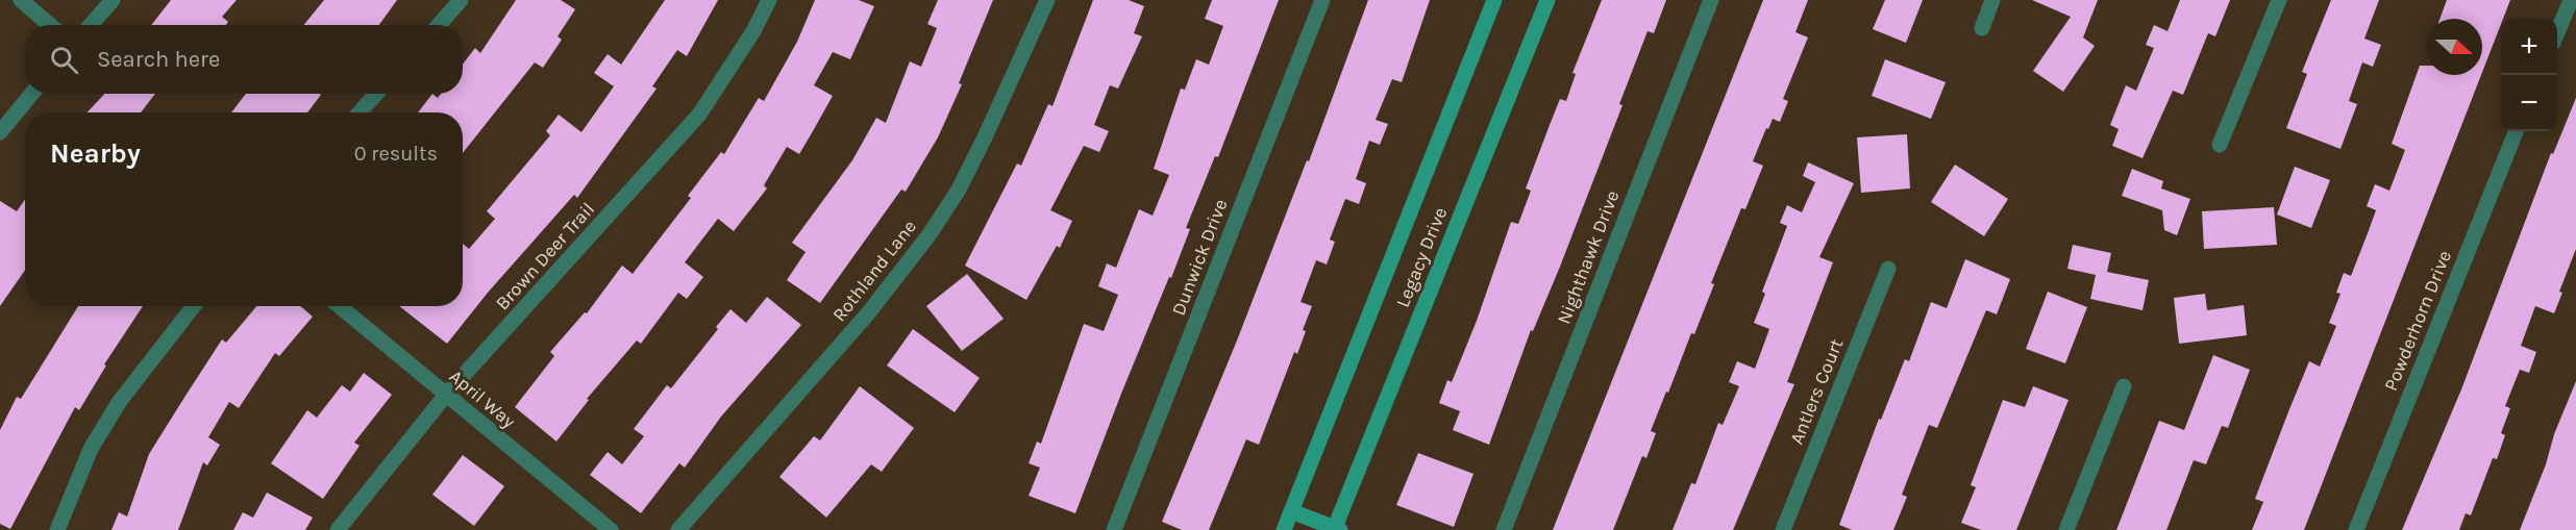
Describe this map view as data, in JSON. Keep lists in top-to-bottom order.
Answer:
{
  "streets": {
    "main road": ["Legacy Drive"],
    "street": [
      "Brown Deer Trail",
      "Dunwick Drive",
      "Nighthawk Drive",
      "Rothland Lane",
      "Powderhorn Drive",
      "Antlers Court",
      "April Way"
    ]
  },
  "crossings": [
    ["Brown Deer Trail", "April Way"]
  ],
  "north": "right",
  "page": {
    "map_buttons": ["+", "−"],
    "search": "Search here",
    "heading": ["Nearby", "0 results"]
  }
}
